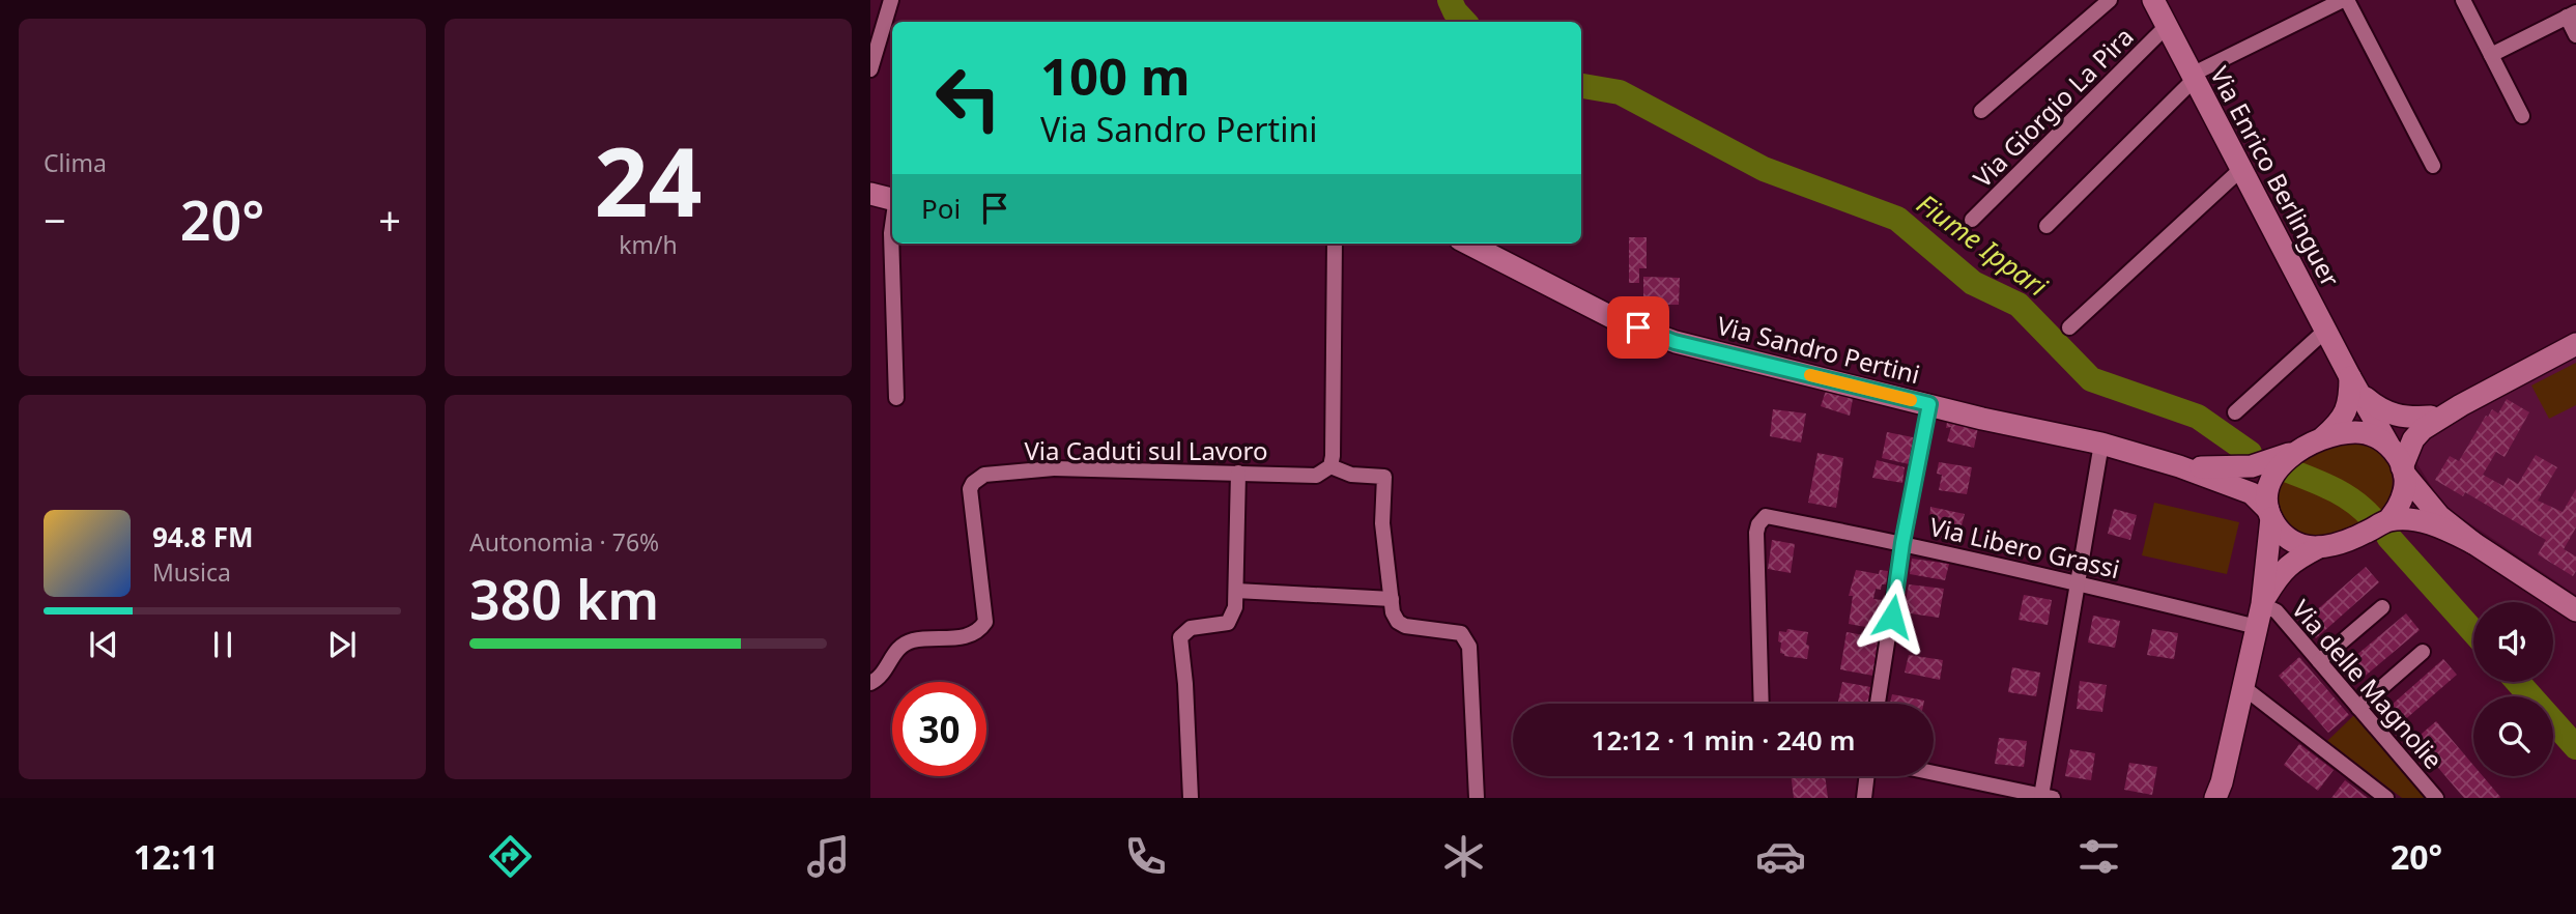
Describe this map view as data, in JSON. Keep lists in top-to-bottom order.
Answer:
{
  "streets": {
    "main road": ["Via Enrico Berlinguer", "Via Sandro Pertini"],
    "street": [
      "Via Giorgio La Pira",
      "Via Caduti sul Lavoro",
      "Via Libero Grassi",
      "Via delle Magnolie"
    ]
  },
  "crossings": [
    ["Via Giorgio La Pira", "Via Enrico Berlinguer"]
  ],
  "water": ["Fiume Ippari"],
  "page": {
    "tile": [
      "Clima",
      ["24", "km/h"],
      ["Autonomia · 76%", "380 km"]
    ],
    "turn": ["100 m", "Via Sandro Pertini"],
    "then": "Poi",
    "heat": ["−", "20°", "+"],
    "song": ["94.8 FM", "Musica"],
    "limit": "30",
    "trip": "12:12 · 1 min · 240 m",
    "tabs": ["12:11", "20°"]
  }
}
